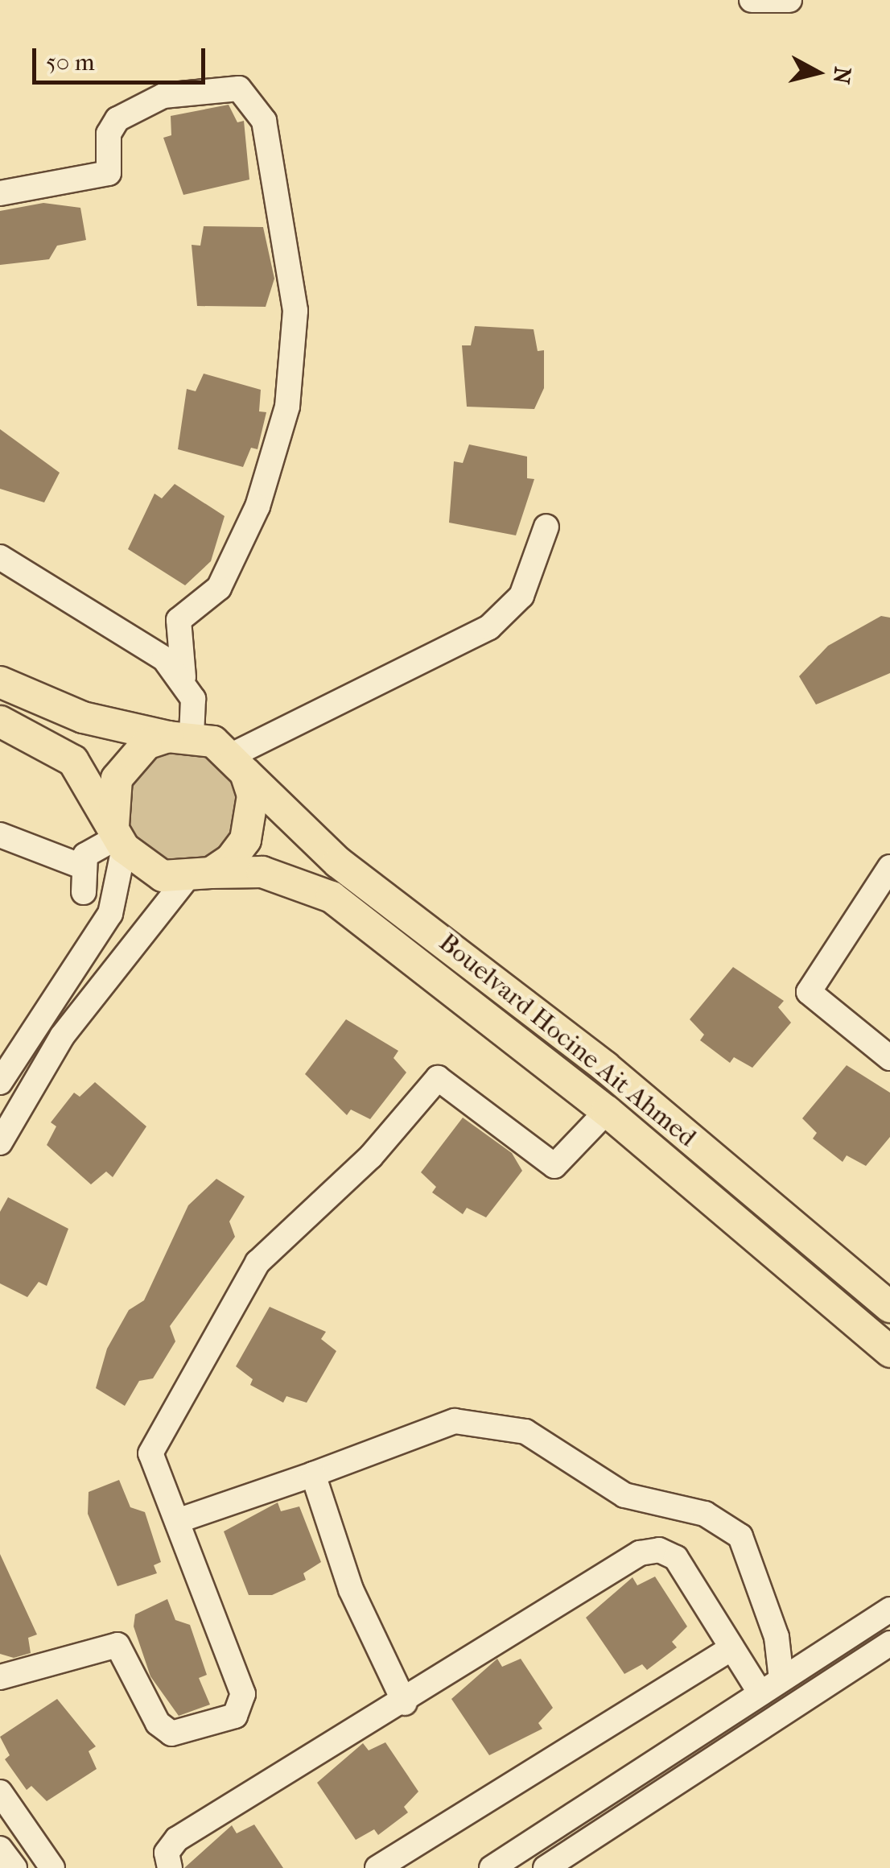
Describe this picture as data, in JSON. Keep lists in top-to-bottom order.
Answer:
{
  "streets": {
    "main road": ["Bouelvard Hocine Ait Ahmed"]
  },
  "scale_bar": "50 m",
  "north": "right"
}
